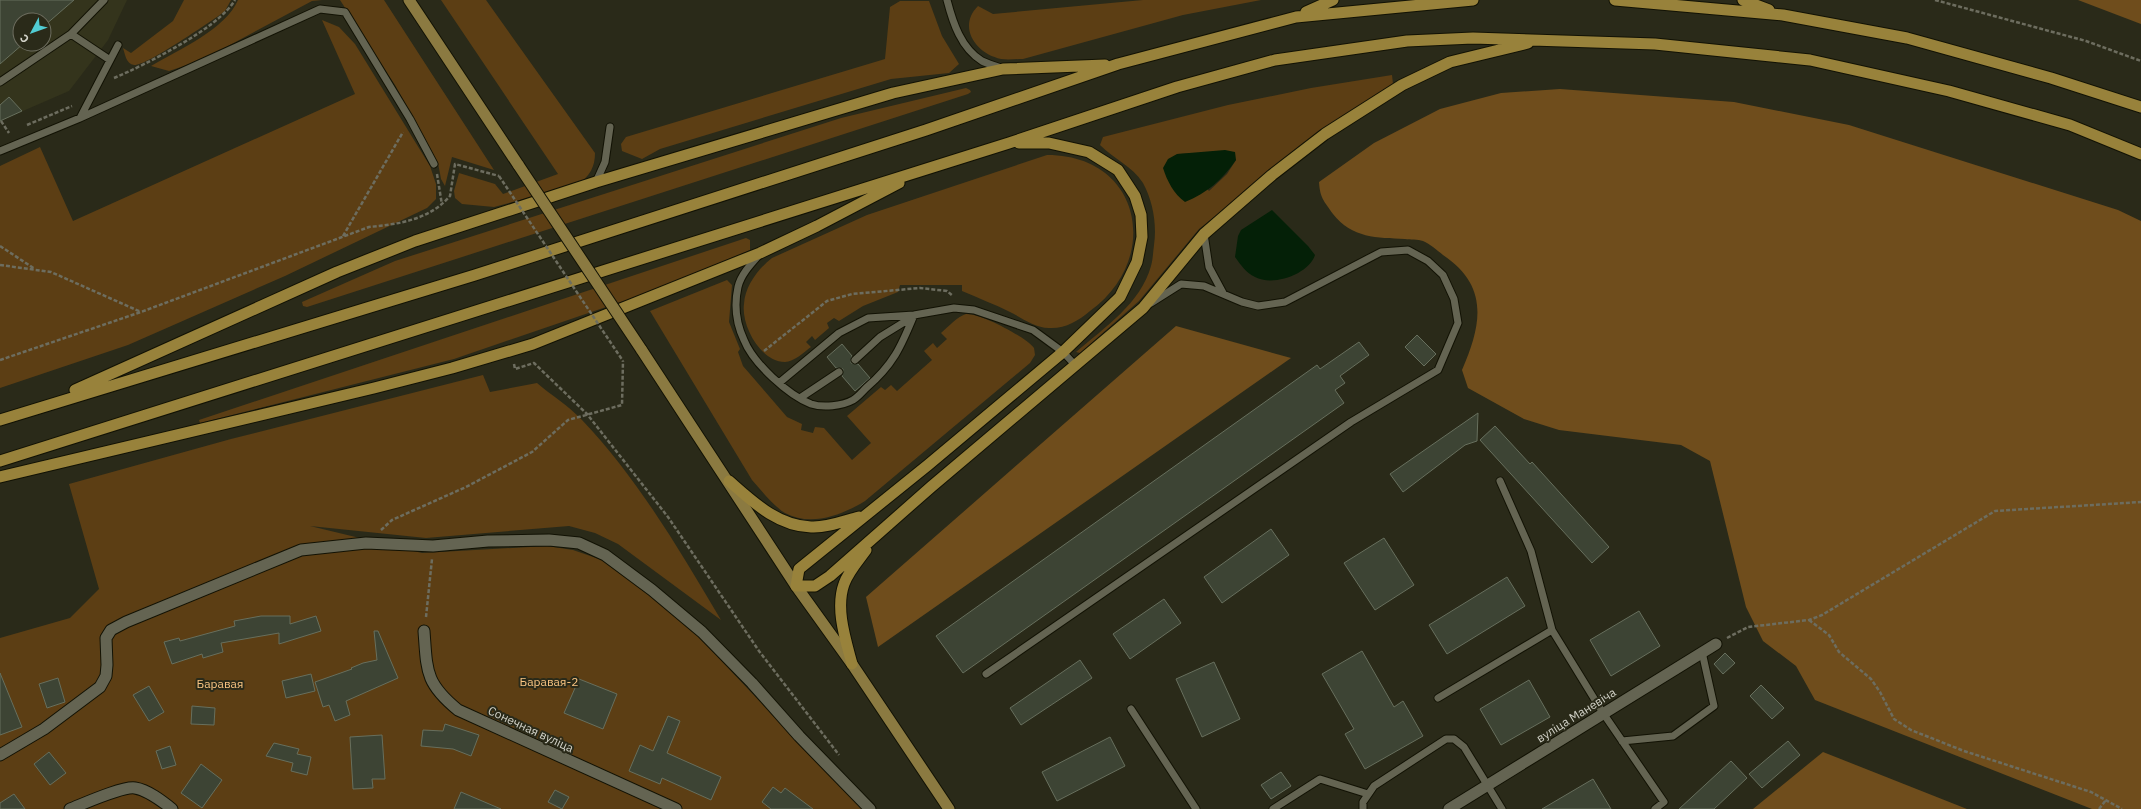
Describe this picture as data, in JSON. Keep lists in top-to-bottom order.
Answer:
{
  "streets": {
    "street": ["вуліца Маневіча", "Сонечная вуліца"]
  },
  "parks": ["Баравая-2", "Баравая"],
  "north": "bottom left"
}
